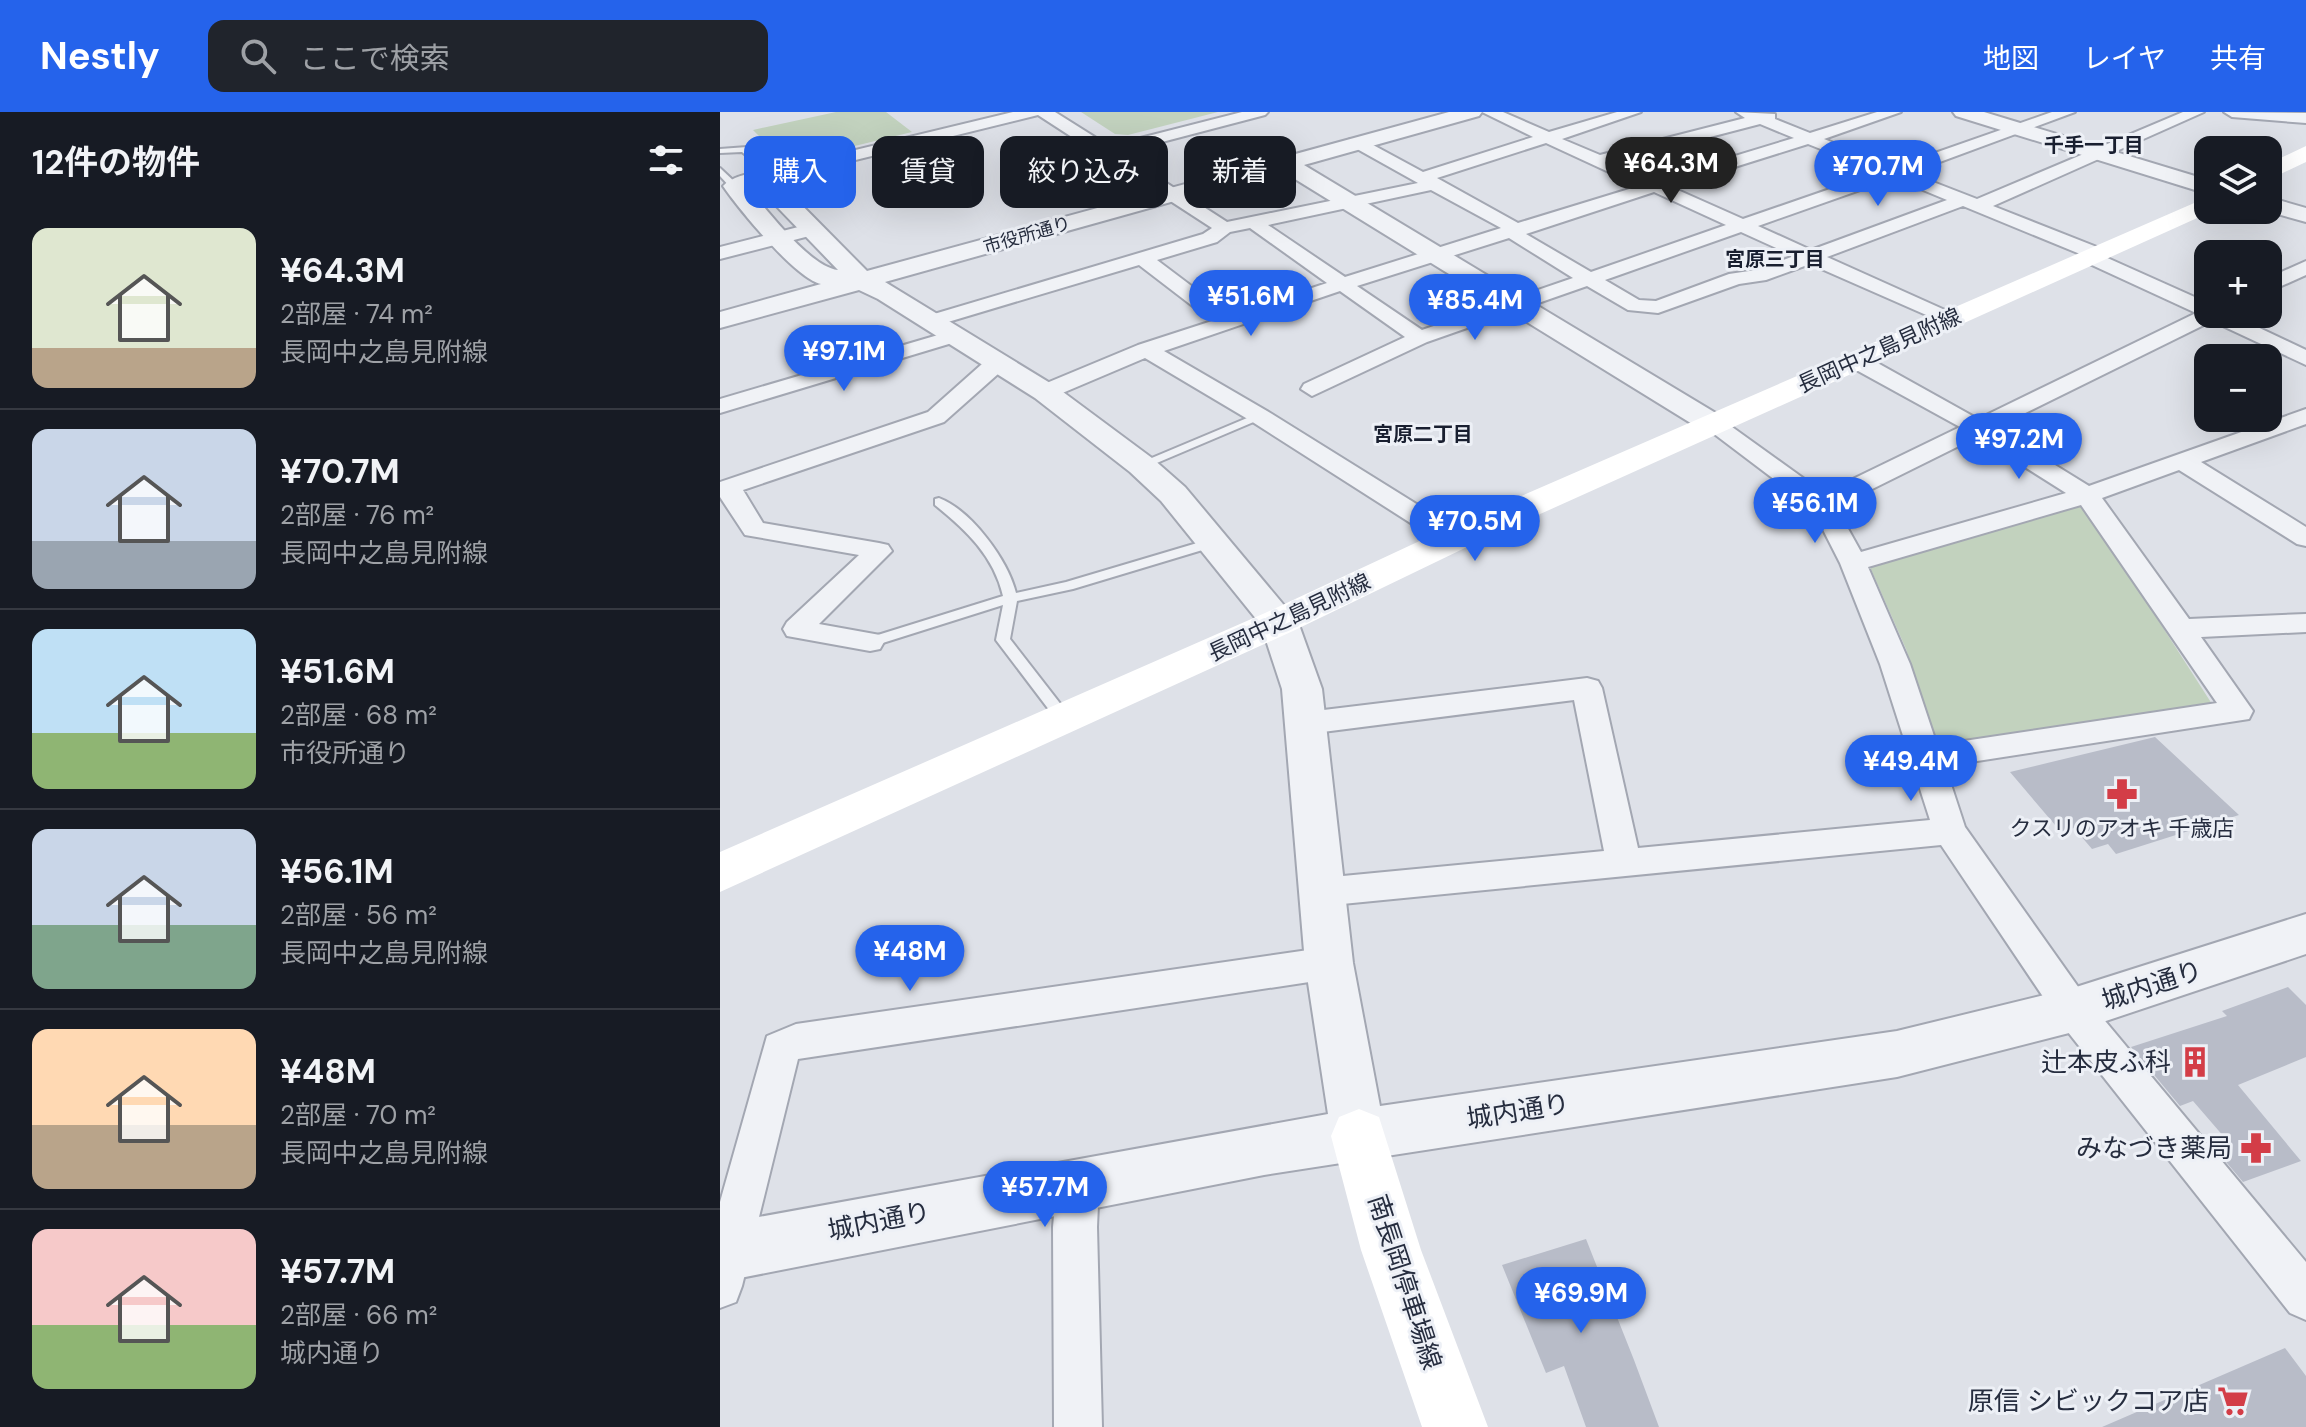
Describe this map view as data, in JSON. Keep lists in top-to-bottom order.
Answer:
{
  "streets": {
    "main road": ["長岡中之島見附線", "南長岡停車場線"],
    "street": ["市役所通り", "城内通り"]
  },
  "crossings": [
    ["城内通り", "南長岡停車場線"]
  ],
  "districts": ["千手一丁目", "宮原三丁目", "宮原二丁目"],
  "places": {
    "pharmacy": ["クスリのアオキ 千歳店", "みなづき薬局"],
    "building": ["辻本皮ふ科"],
    "supermarket": ["原信 シビックコア店"]
  },
  "page": {
    "header": "Nestly",
    "search": "ここで検索",
    "nav": ["地図", "レイヤ", "共有"],
    "heading": "12件の物件",
    "map_buttons": ["+", "−"],
    "chip": [
      "購入",
      "賃貸",
      "絞り込み",
      "新着"
    ],
    "price": [
      "¥64.3M",
      "¥70.7M",
      "¥51.6M",
      "¥85.4M",
      "¥97.1M",
      "¥97.2M",
      "¥56.1M",
      "¥70.5M",
      "¥49.4M",
      "¥48M",
      "¥57.7M",
      "¥69.9M"
    ],
    "list": [
      {
        "name": "¥64.3M",
        "note": "2部屋 · 74 m² · 長岡中之島見附線"
      },
      {
        "name": "¥70.7M",
        "note": "2部屋 · 76 m² · 長岡中之島見附線"
      },
      {
        "name": "¥51.6M",
        "note": "2部屋 · 68 m² · 市役所通り"
      },
      {
        "name": "¥56.1M",
        "note": "2部屋 · 56 m² · 長岡中之島見附線"
      },
      {
        "name": "¥48M",
        "note": "2部屋 · 70 m² · 長岡中之島見附線"
      },
      {
        "name": "¥57.7M",
        "note": "2部屋 · 66 m² · 城内通り"
      }
    ]
  }
}
